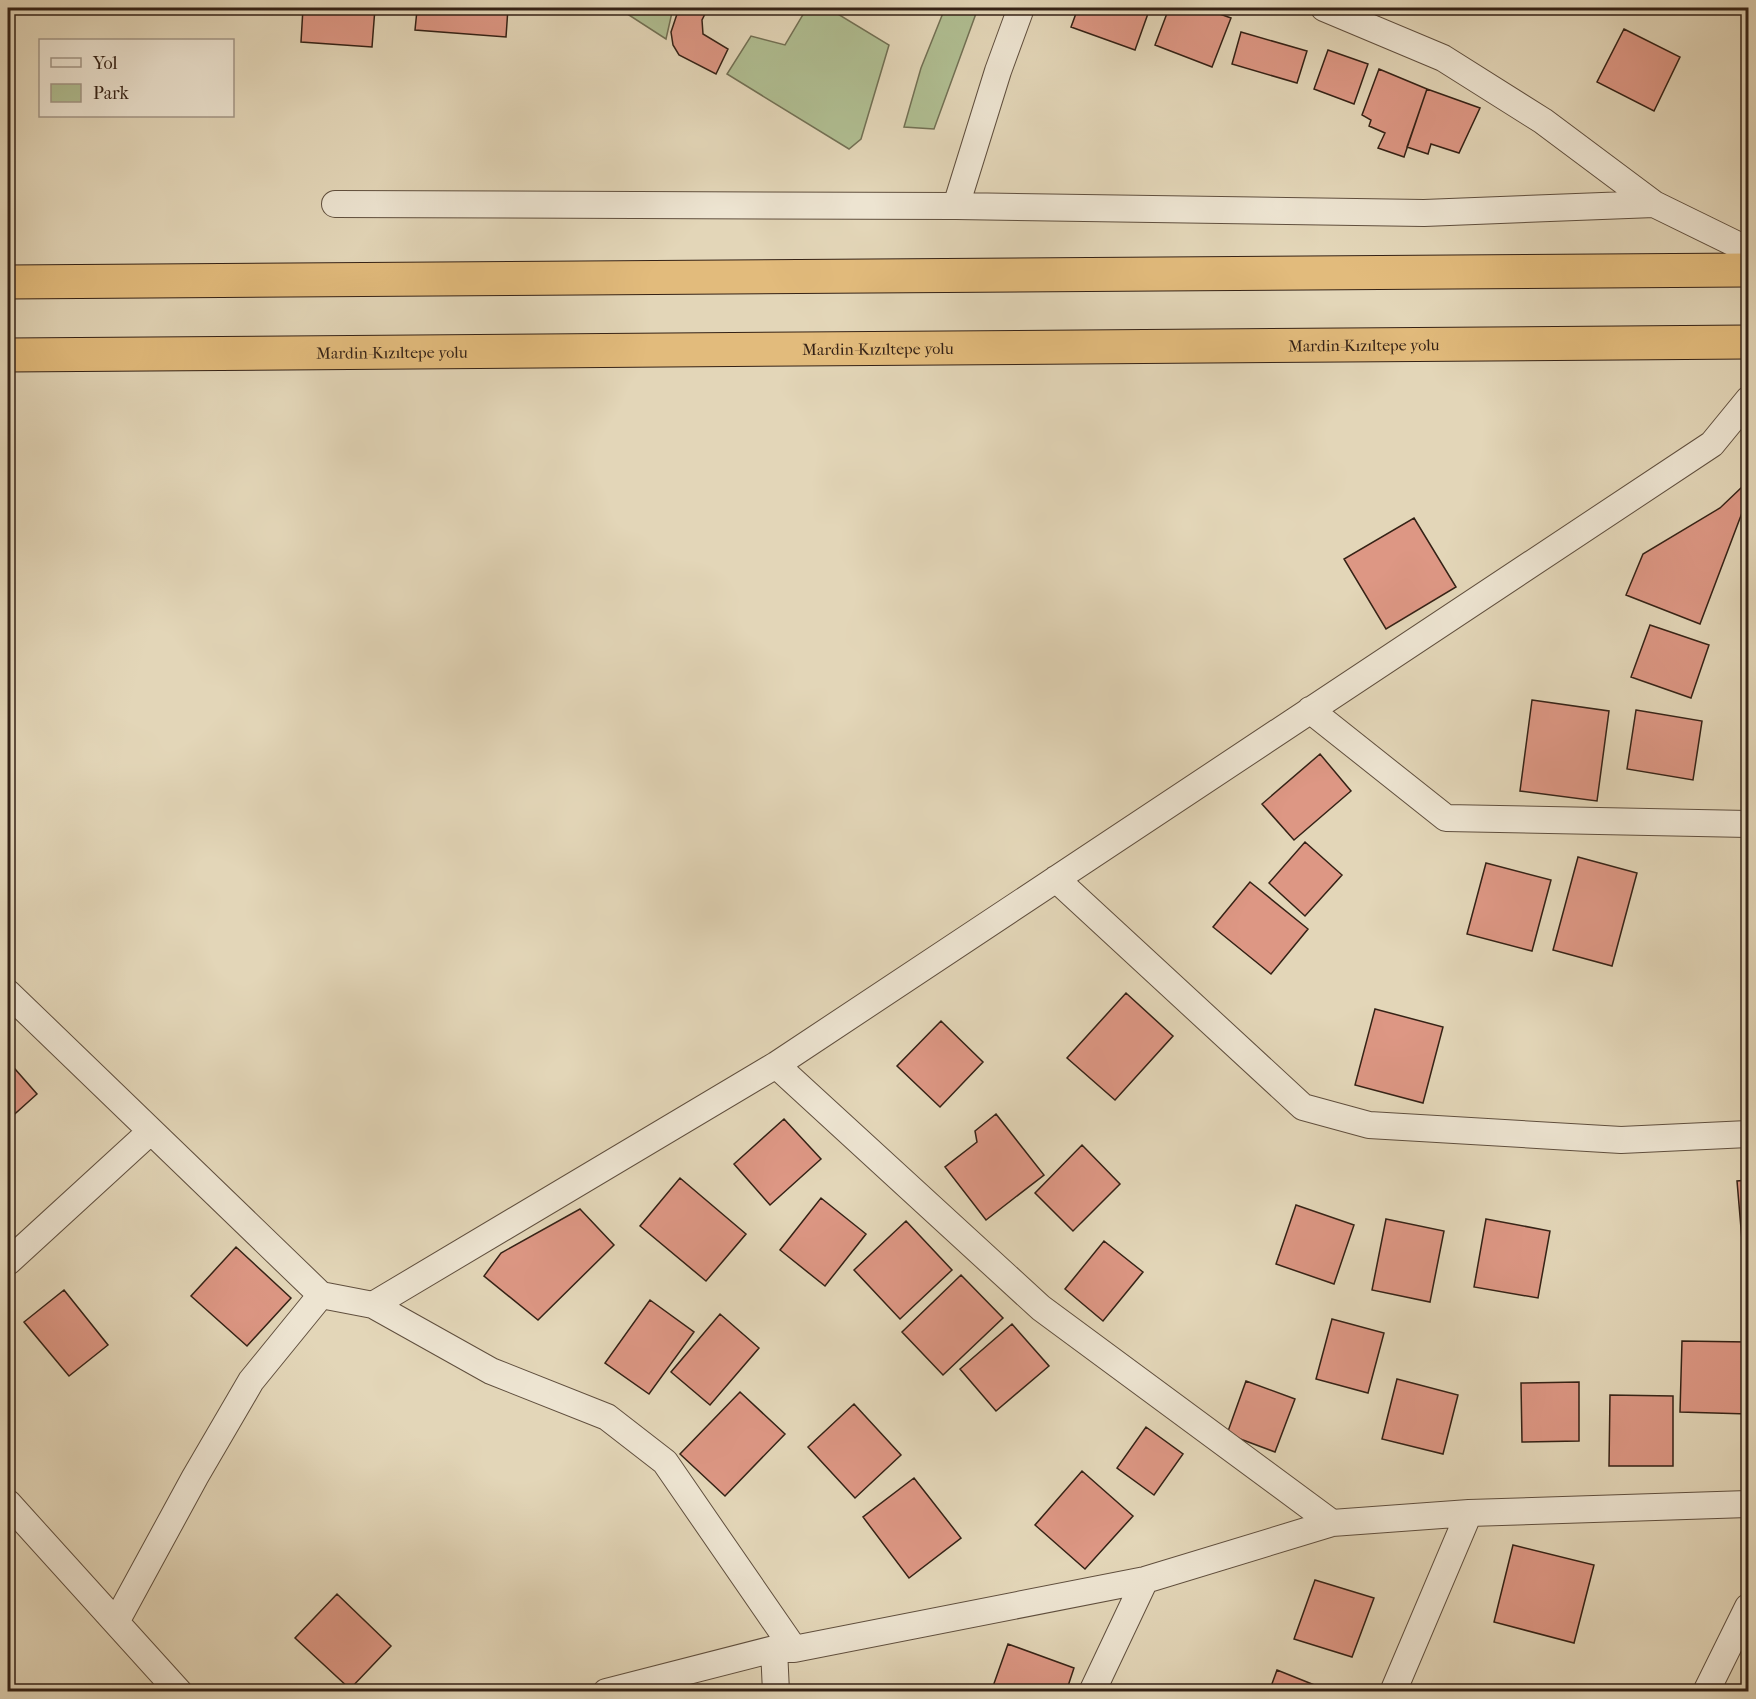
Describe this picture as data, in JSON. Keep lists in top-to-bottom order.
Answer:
{
  "streets": {
    "highway": ["Mardin-Kızıltepe yolu"]
  },
  "legend": ["Yol", "Park"]
}
